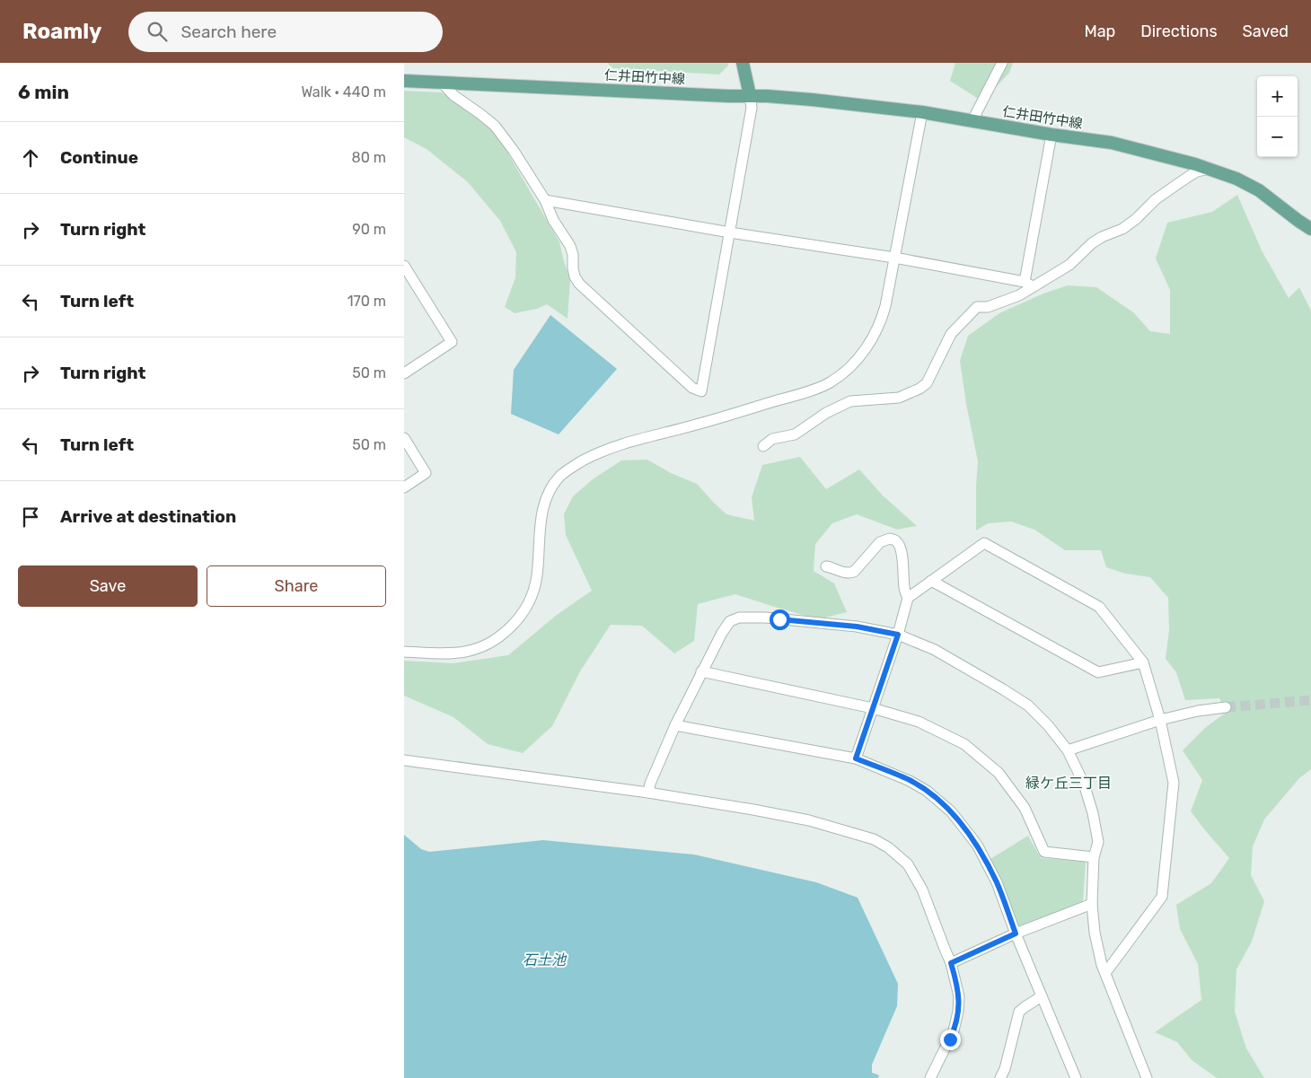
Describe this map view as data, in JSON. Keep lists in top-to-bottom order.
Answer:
{
  "streets": {
    "main road": ["仁井田竹中線"]
  },
  "districts": ["緑ケ丘三丁目"],
  "water": ["石土池"],
  "page": {
    "header": "Roamly",
    "search": "Search here",
    "nav": ["Map", "Directions", "Saved"],
    "heading": ["6 min", "Walk · 440 m"],
    "map_buttons": ["+", "−"],
    "list": [
      ["Continue", "80 m"],
      ["Turn right", "90 m"],
      ["Turn left", "170 m"],
      ["Turn right", "50 m"],
      ["Turn left", "50 m"],
      "Arrive at destination"
    ],
    "buttons": ["Save", "Share"]
  }
}
